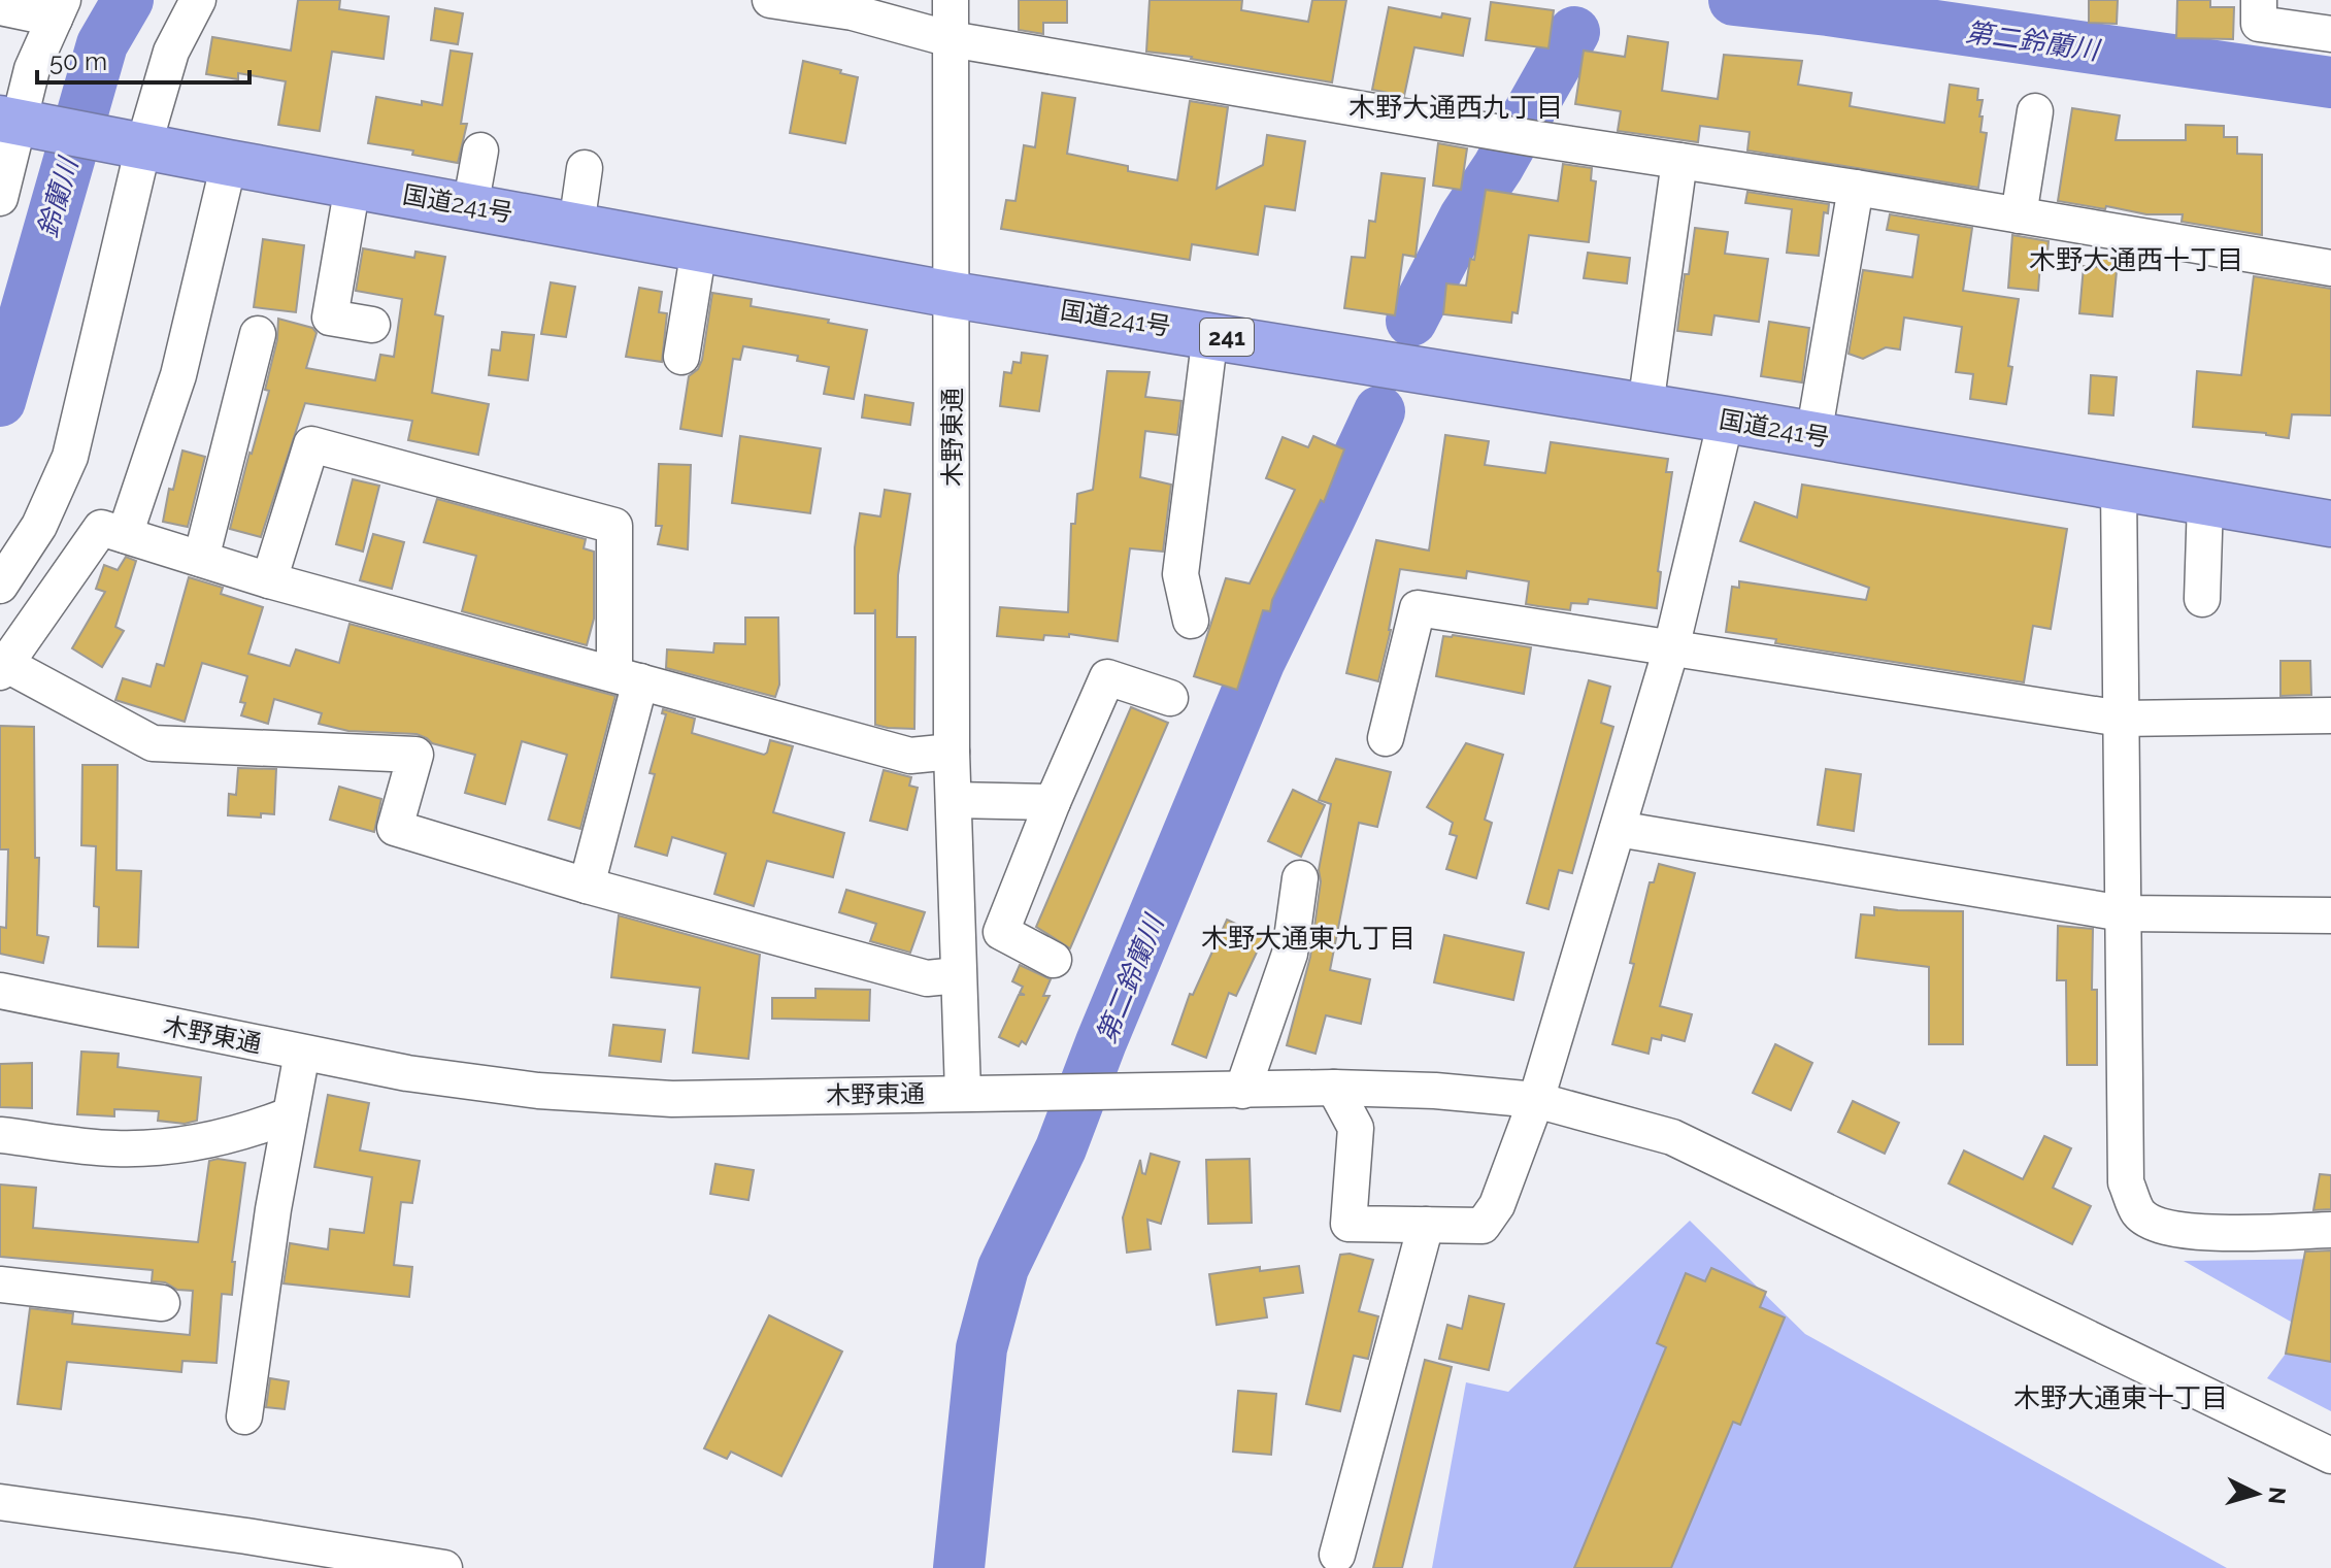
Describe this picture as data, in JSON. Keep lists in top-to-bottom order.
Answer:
{
  "streets": {
    "highway": ["国道241号", "241"],
    "street": ["木野東通"]
  },
  "crossings": [
    ["国道241号", "木野東通"]
  ],
  "districts": [
    "木野大通西九丁目",
    "木野大通西十丁目",
    "木野大通東九丁目",
    "木野大通東十丁目"
  ],
  "water": ["第二鈴蘭川", "鈴蘭川"],
  "scale_bar": "50 m",
  "north": "right"
}
